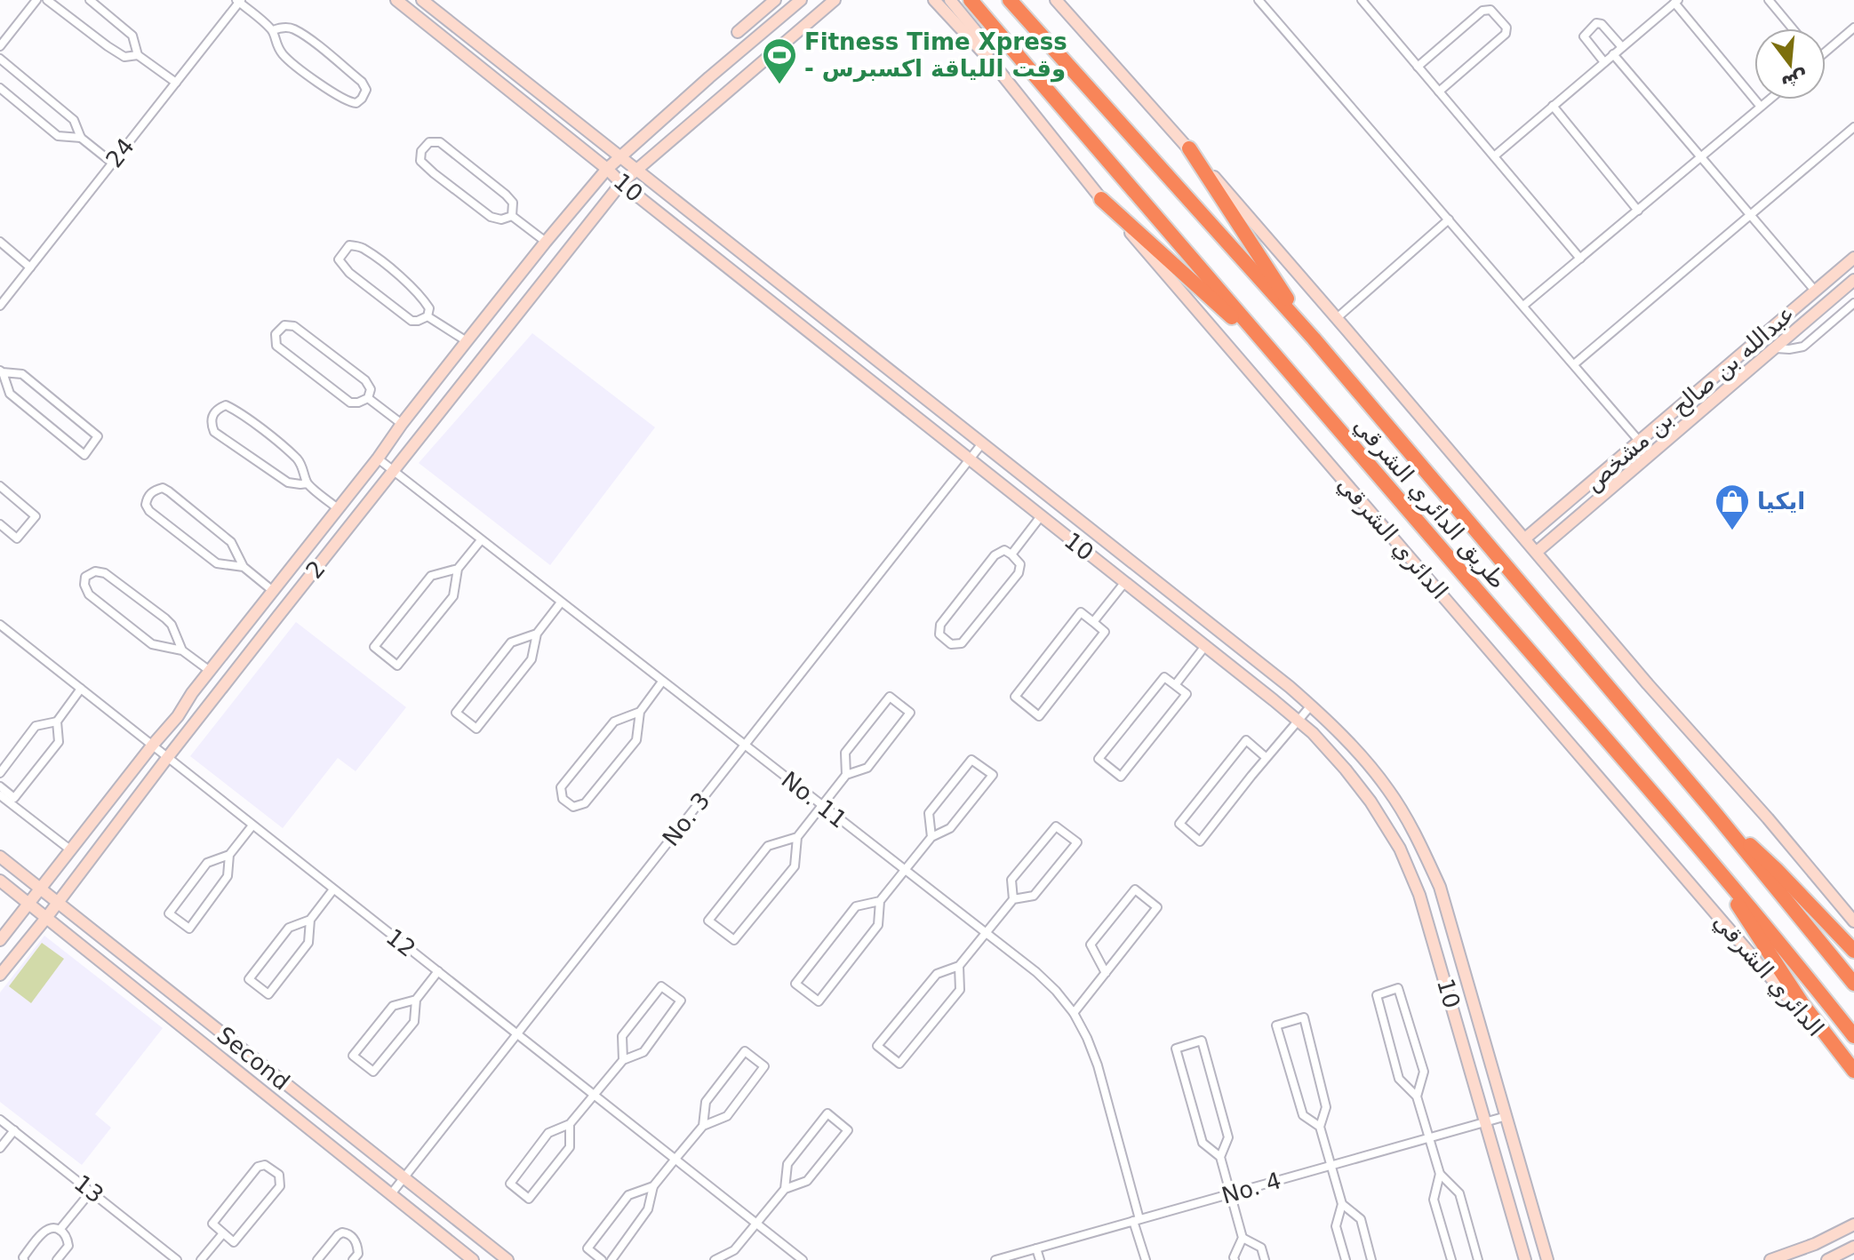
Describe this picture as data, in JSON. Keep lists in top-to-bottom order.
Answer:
{
  "streets": {
    "highway": ["طريق الدائري الشرقي"],
    "street": [
      "24",
      "10",
      "عبدالله بن صالح بن مشخص",
      "الدائري الشرقي",
      "2",
      "No. 11",
      "No. 3",
      "12",
      "Second",
      "No. 4",
      "13"
    ]
  },
  "crossings": [
    ["10", "2"],
    ["10", "No. 3"],
    ["10", "No. 4"],
    ["2", "No. 11"],
    ["2", "12"],
    ["2", "Second"],
    ["No. 11", "No. 3"],
    ["No. 11", "No. 4"],
    ["No. 3", "12"],
    ["No. 3", "Second"]
  ],
  "places": {
    "sports": ["Fitness Time Xpress - وقت اللياقة اكسبرس"],
    "shop": ["ايكيا"]
  },
  "north": "bottom"
}
